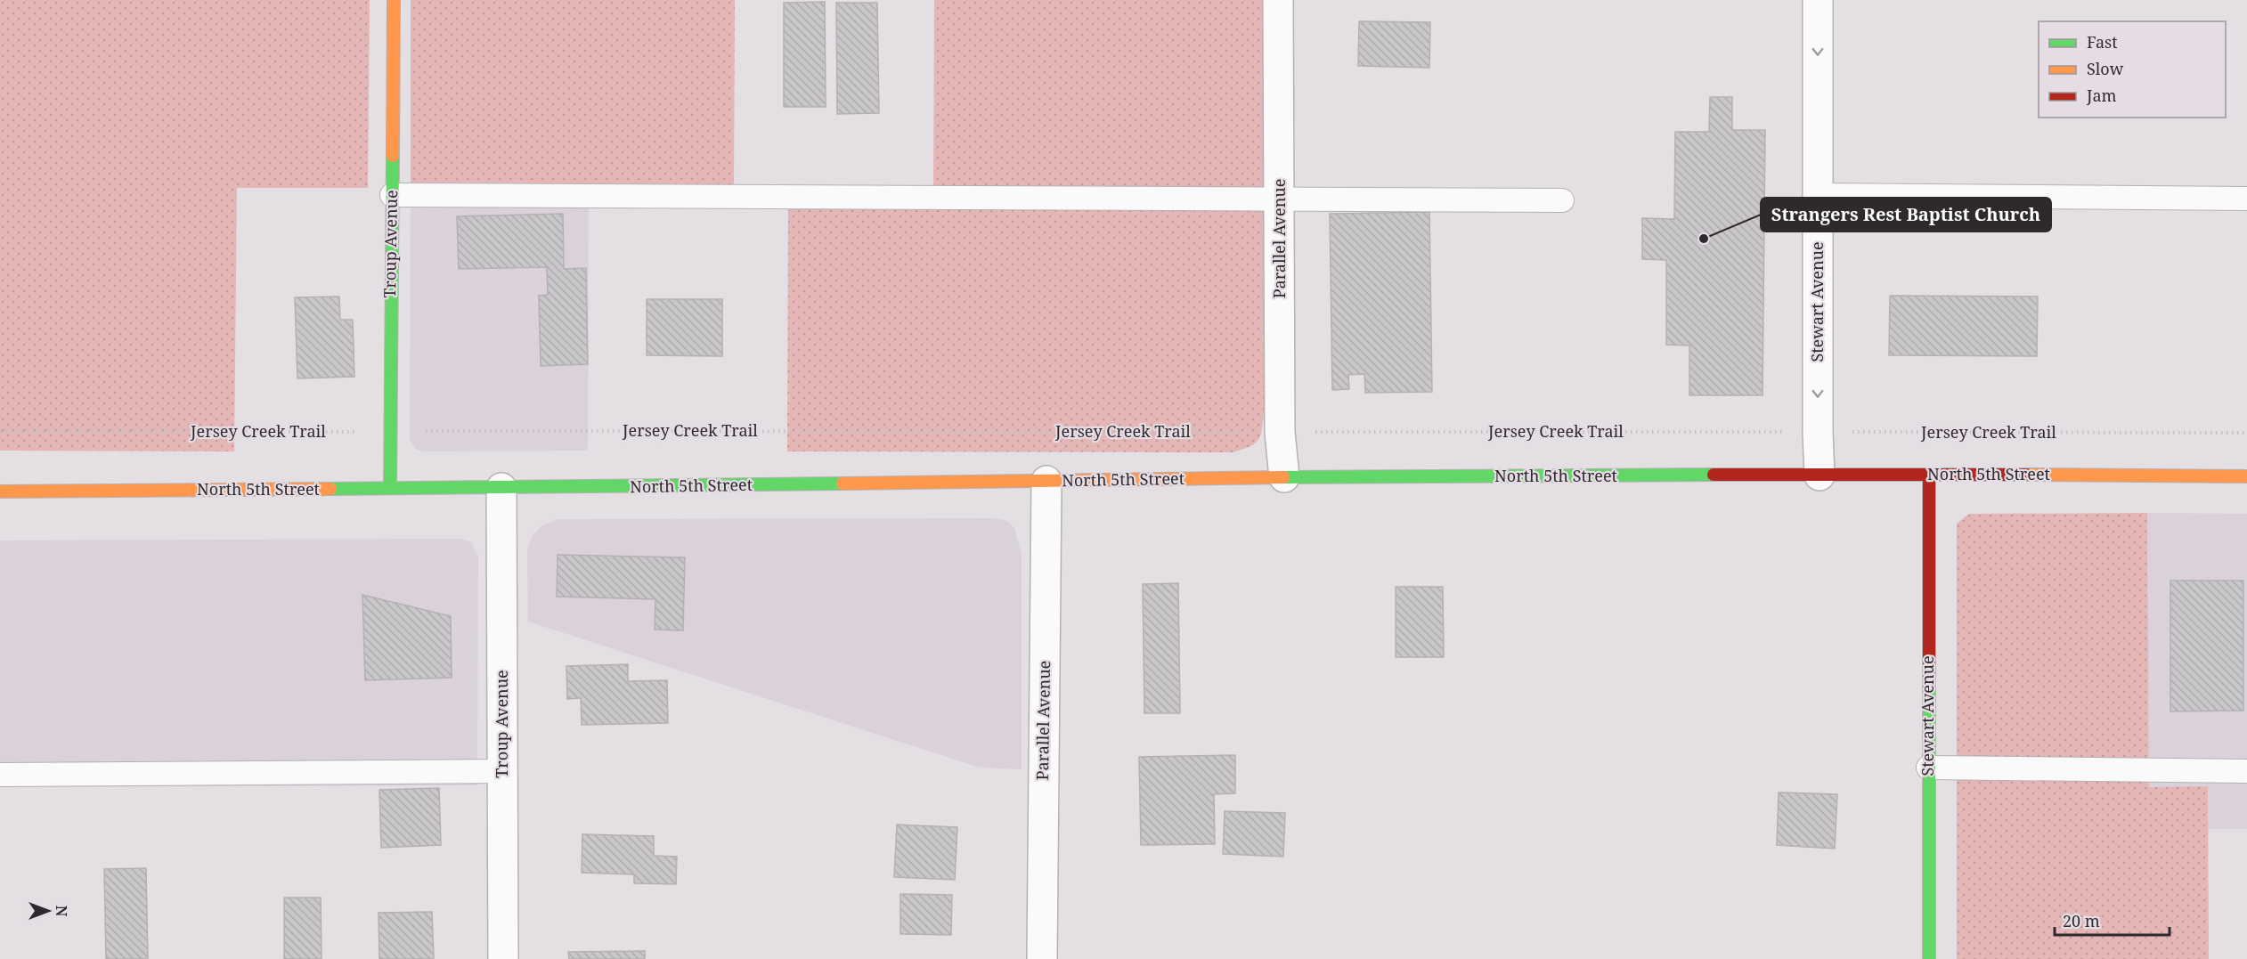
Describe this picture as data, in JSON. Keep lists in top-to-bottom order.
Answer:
{
  "streets": {
    "street": [
      "Parallel Avenue",
      "Troup Avenue",
      "Stewart Avenue",
      "North 5th Street"
    ],
    "path": ["Jersey Creek Trail"]
  },
  "crossings": [
    ["Parallel Avenue", "Jersey Creek Trail"],
    ["Parallel Avenue", "North 5th Street"],
    ["Troup Avenue", "Jersey Creek Trail"],
    ["Troup Avenue", "North 5th Street"],
    ["Stewart Avenue", "Jersey Creek Trail"],
    ["Stewart Avenue", "North 5th Street"]
  ],
  "one_way": ["Stewart Avenue"],
  "places": ["Strangers Rest Baptist Church"],
  "legend": ["Fast", "Slow", "Jam"],
  "scale_bar": "20 m",
  "north": "right"
}
